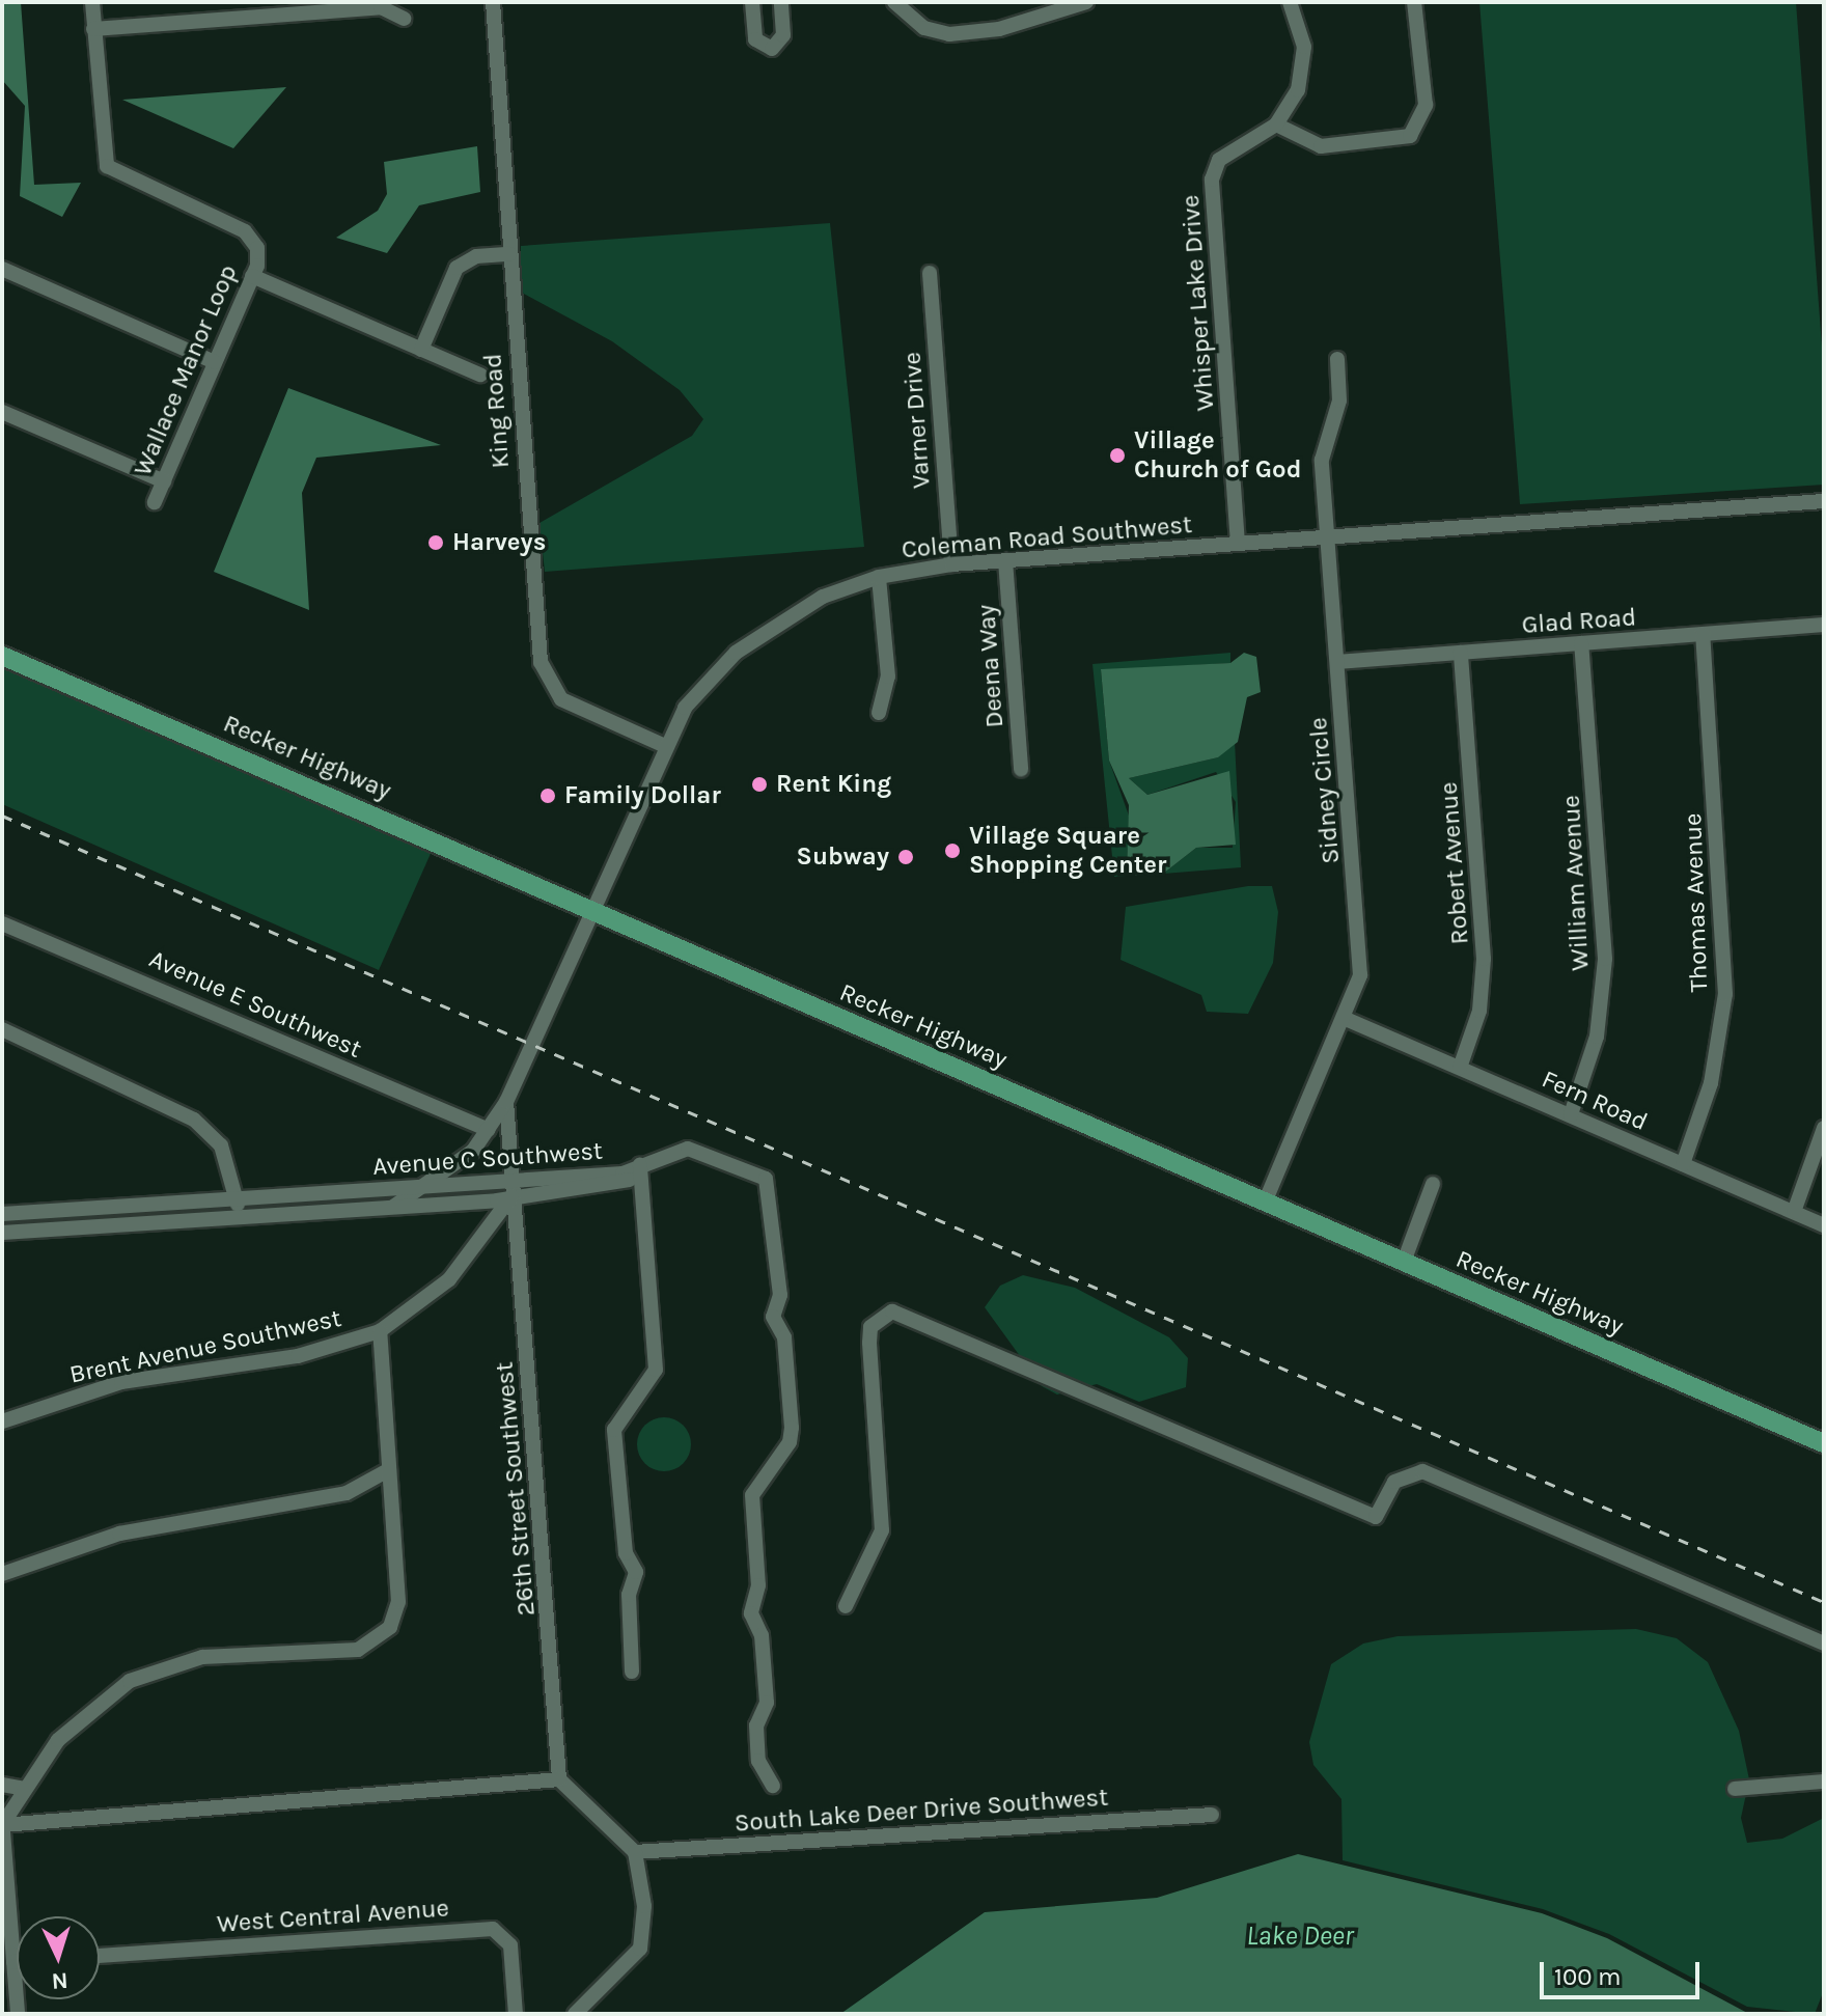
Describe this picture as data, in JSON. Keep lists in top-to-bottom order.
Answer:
{
  "streets": {
    "main road": ["Recker Highway"],
    "street": [
      "Whisper Lake Drive",
      "Wallace Manor Loop",
      "King Road",
      "Varner Drive",
      "Coleman Road Southwest",
      "Glad Road",
      "Deena Way",
      "Sidney Circle",
      "Robert Avenue",
      "William Avenue",
      "Thomas Avenue",
      "Avenue E Southwest",
      "Fern Road",
      "Avenue C Southwest",
      "Brent Avenue Southwest",
      "26th Street Southwest",
      "South Lake Deer Drive Southwest",
      "West Central Avenue"
    ]
  },
  "crossings": [
    ["Whisper Lake Drive", "Coleman Road Southwest"],
    ["King Road", "Coleman Road Southwest"],
    ["Varner Drive", "Coleman Road Southwest"],
    ["Coleman Road Southwest", "Deena Way"],
    ["Coleman Road Southwest", "Recker Highway"],
    ["Coleman Road Southwest", "Sidney Circle"],
    ["Coleman Road Southwest", "Avenue E Southwest"],
    ["Coleman Road Southwest", "Avenue C Southwest"],
    ["Glad Road", "Sidney Circle"],
    ["Glad Road", "Robert Avenue"],
    ["Glad Road", "William Avenue"],
    ["Glad Road", "Thomas Avenue"],
    ["Recker Highway", "Sidney Circle"],
    ["Sidney Circle", "Fern Road"],
    ["Robert Avenue", "Fern Road"],
    ["William Avenue", "Fern Road"],
    ["Thomas Avenue", "Fern Road"],
    ["Avenue C Southwest", "Brent Avenue Southwest"],
    ["Avenue C Southwest", "26th Street Southwest"],
    ["Brent Avenue Southwest", "26th Street Southwest"]
  ],
  "water": ["Lake Deer"],
  "places": [
    "Village Church of God",
    "Harveys",
    "Rent King",
    "Family Dollar",
    "Village Square Shopping Center",
    "Subway"
  ],
  "scale_bar": "100 m",
  "north": "bottom"
}
